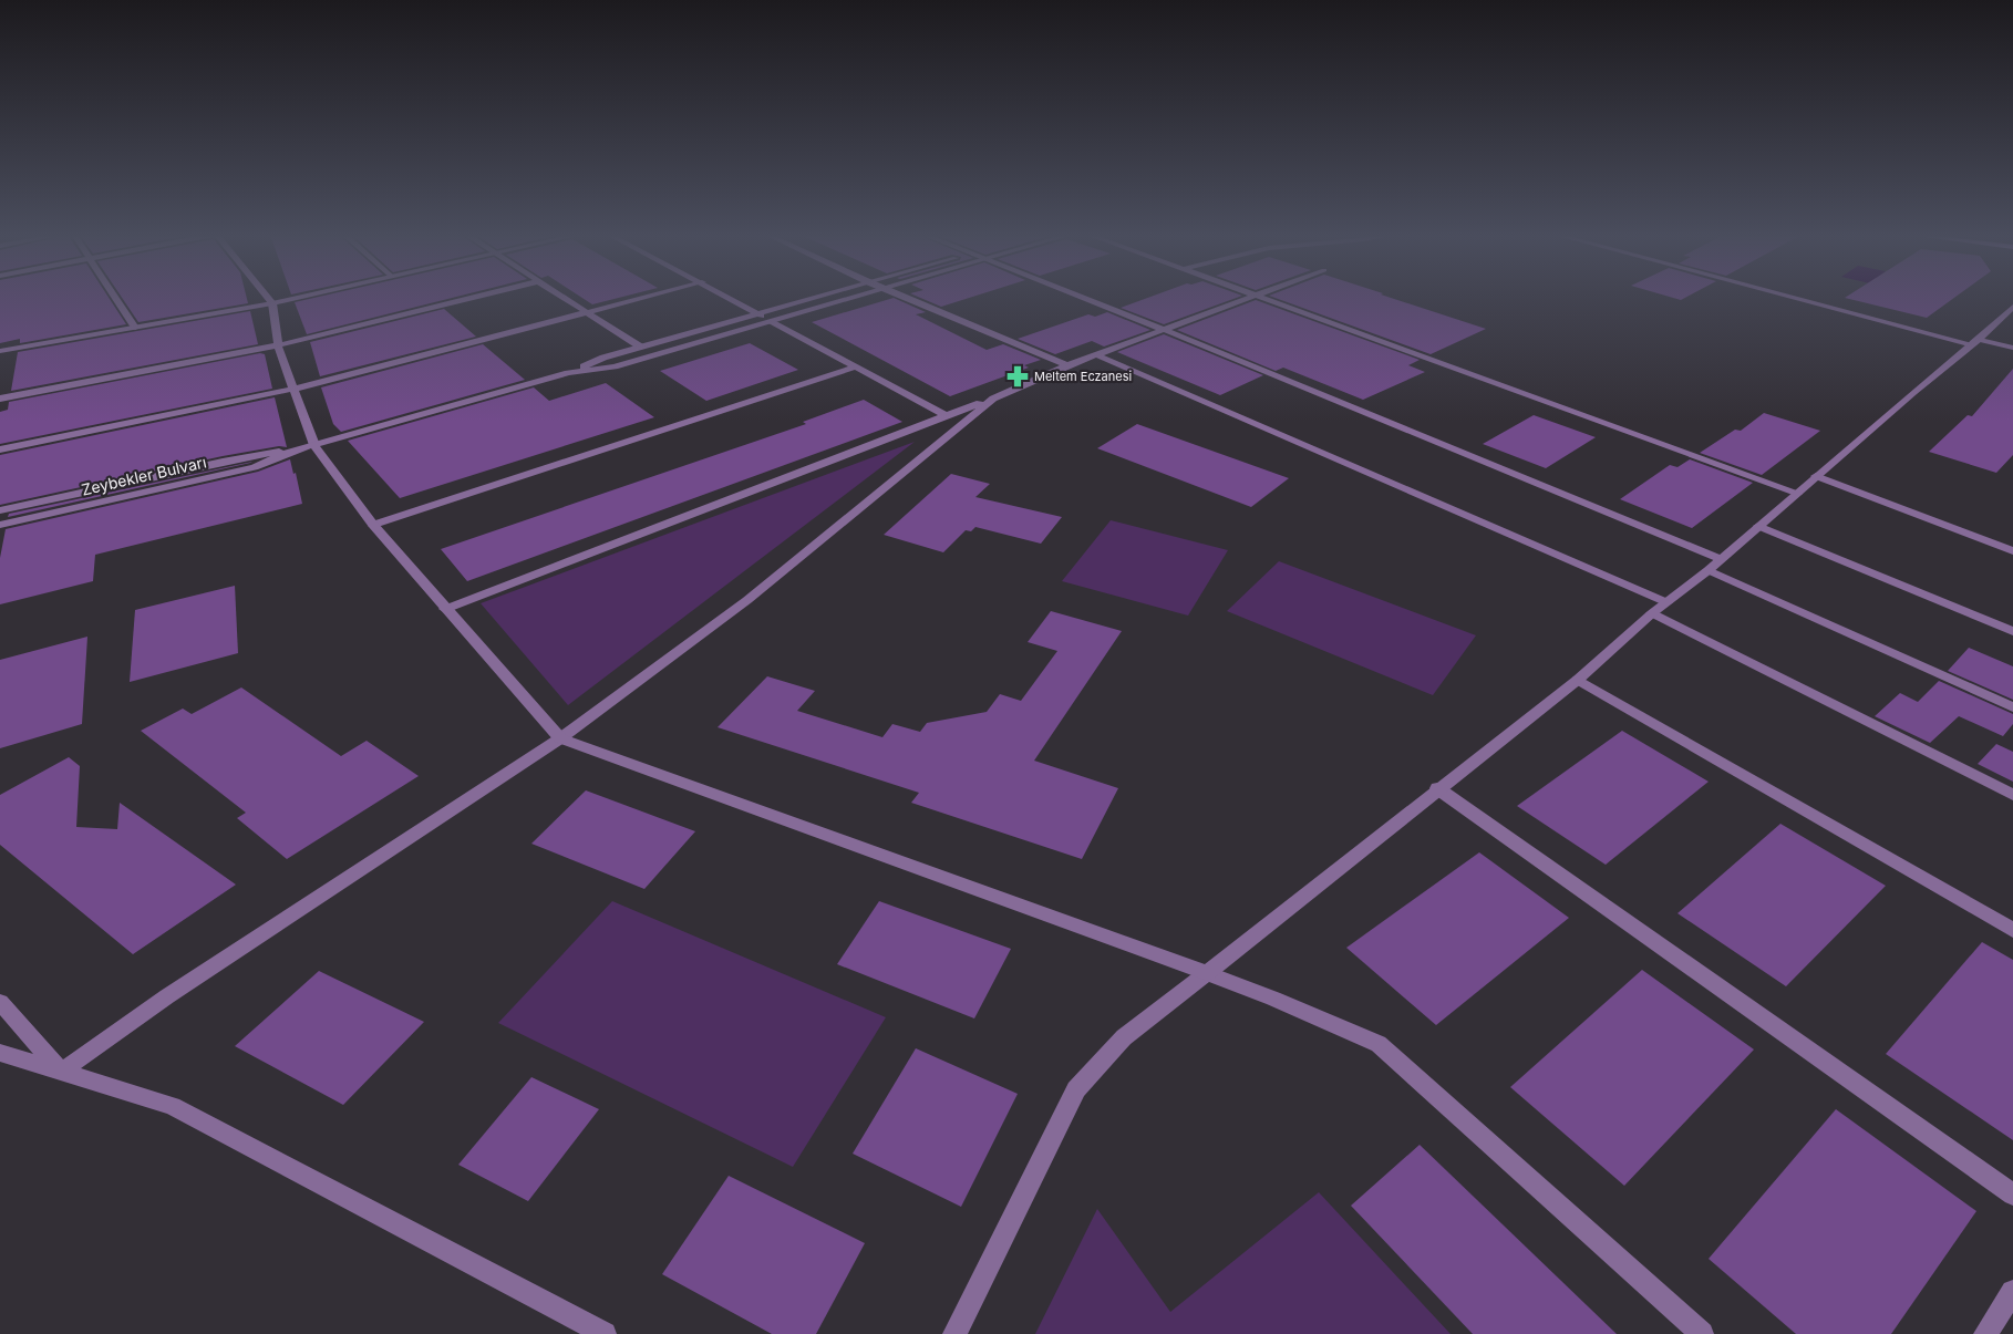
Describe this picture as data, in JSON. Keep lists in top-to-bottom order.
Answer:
{
  "streets": {
    "street": ["Zeybekler Bulvarı"]
  },
  "places": {
    "pharmacy": ["Meltem Eczanesi"]
  }
}
